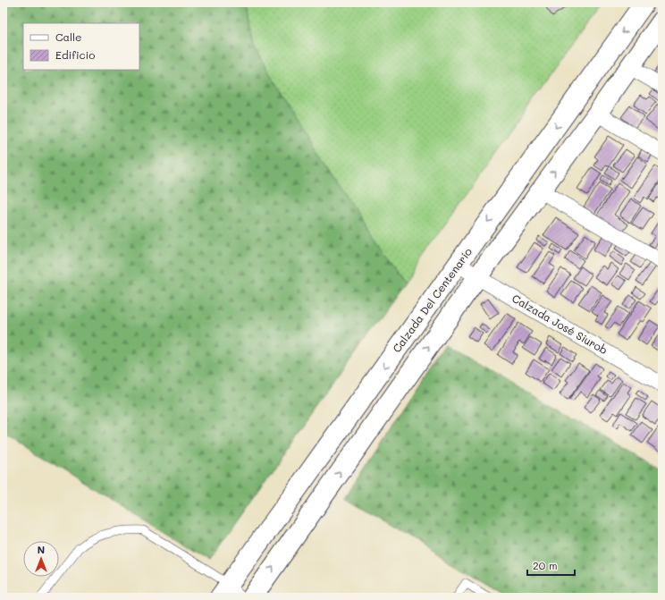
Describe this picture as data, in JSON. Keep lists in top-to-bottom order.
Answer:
{
  "streets": {
    "main road": ["Calzada Del Centenario"],
    "street": ["Calzada José Siurob"]
  },
  "crossings": [
    ["Calzada Del Centenario", "Calzada José Siurob"]
  ],
  "legend": ["Calle", "Edificio"],
  "scale_bar": "20 m",
  "north": "top"
}
